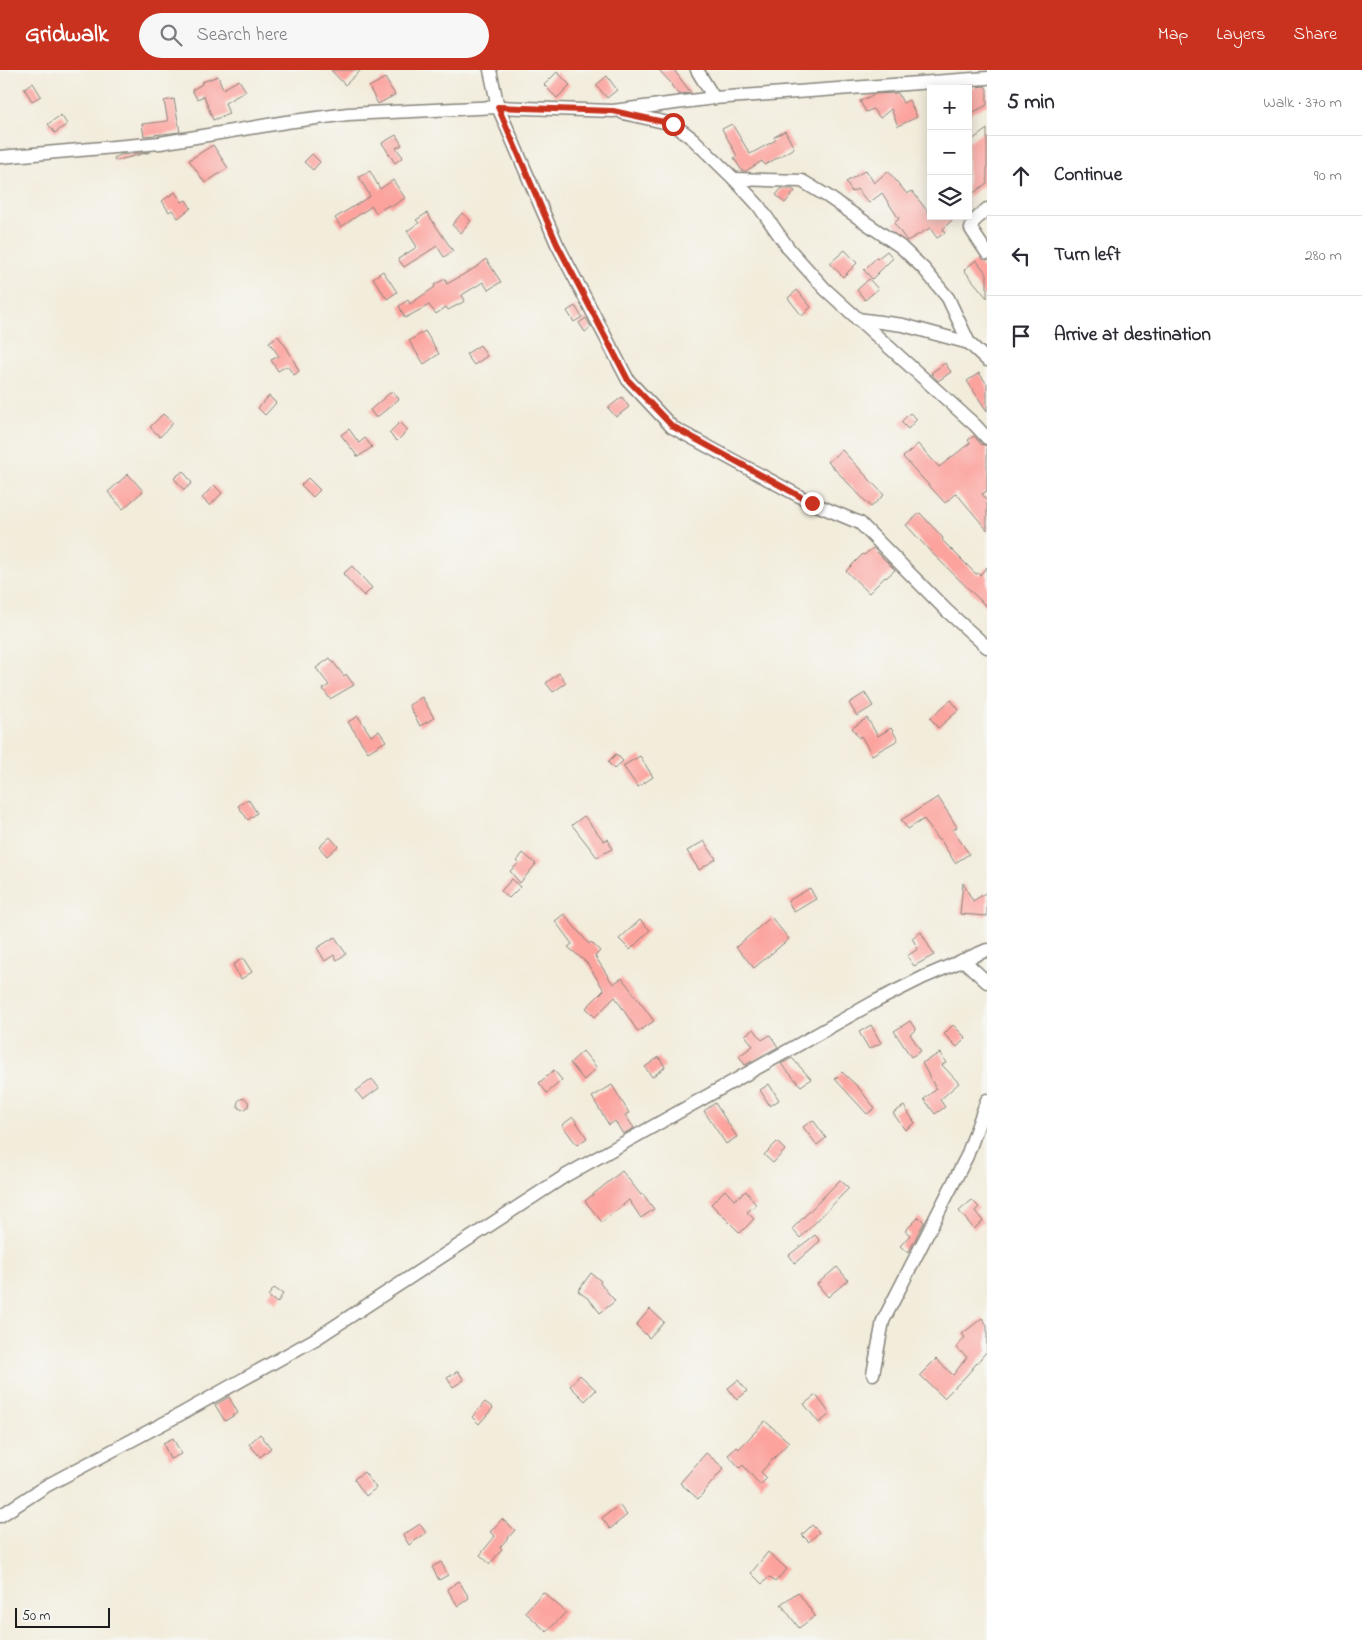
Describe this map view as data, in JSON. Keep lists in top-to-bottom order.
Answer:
{
  "scale_bar": "50 m",
  "page": {
    "header": "Gridwalk",
    "search": "Search here",
    "nav": ["Map", "Layers", "Share"],
    "heading": ["5 min", "Walk · 370 m"],
    "map_buttons": ["+", "−"],
    "list": [
      ["Continue", "90 m"],
      ["Turn left", "280 m"],
      "Arrive at destination"
    ],
    "scale": "50 m"
  }
}
